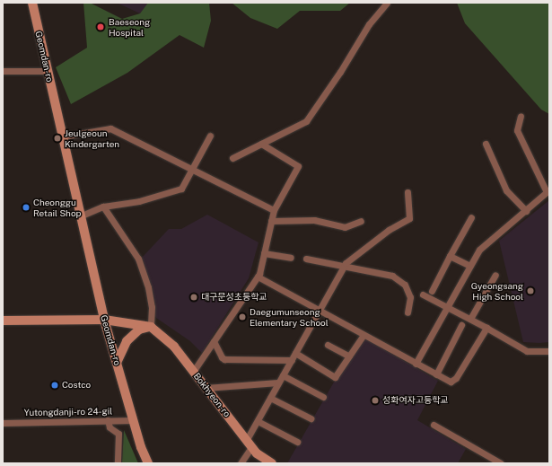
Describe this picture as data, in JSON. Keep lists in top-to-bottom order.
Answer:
{
  "streets": {
    "main road": ["Geomdan-ro", "Bokhyeon-ro"],
    "street": ["Yutongdanji-ro 24-gil"]
  },
  "crossings": [
    ["Geomdan-ro", "Yutongdanji-ro 24-gil"]
  ],
  "places": [
    "Baeseong Hospital",
    "Jeulgeoun Kindergarten",
    "Cheonggu Retail Shop",
    "Gyeongsang High School",
    "대구문성초등학교",
    "Daegumunseong Elementary School",
    "Costco",
    "성화여자고등학교"
  ]
}
